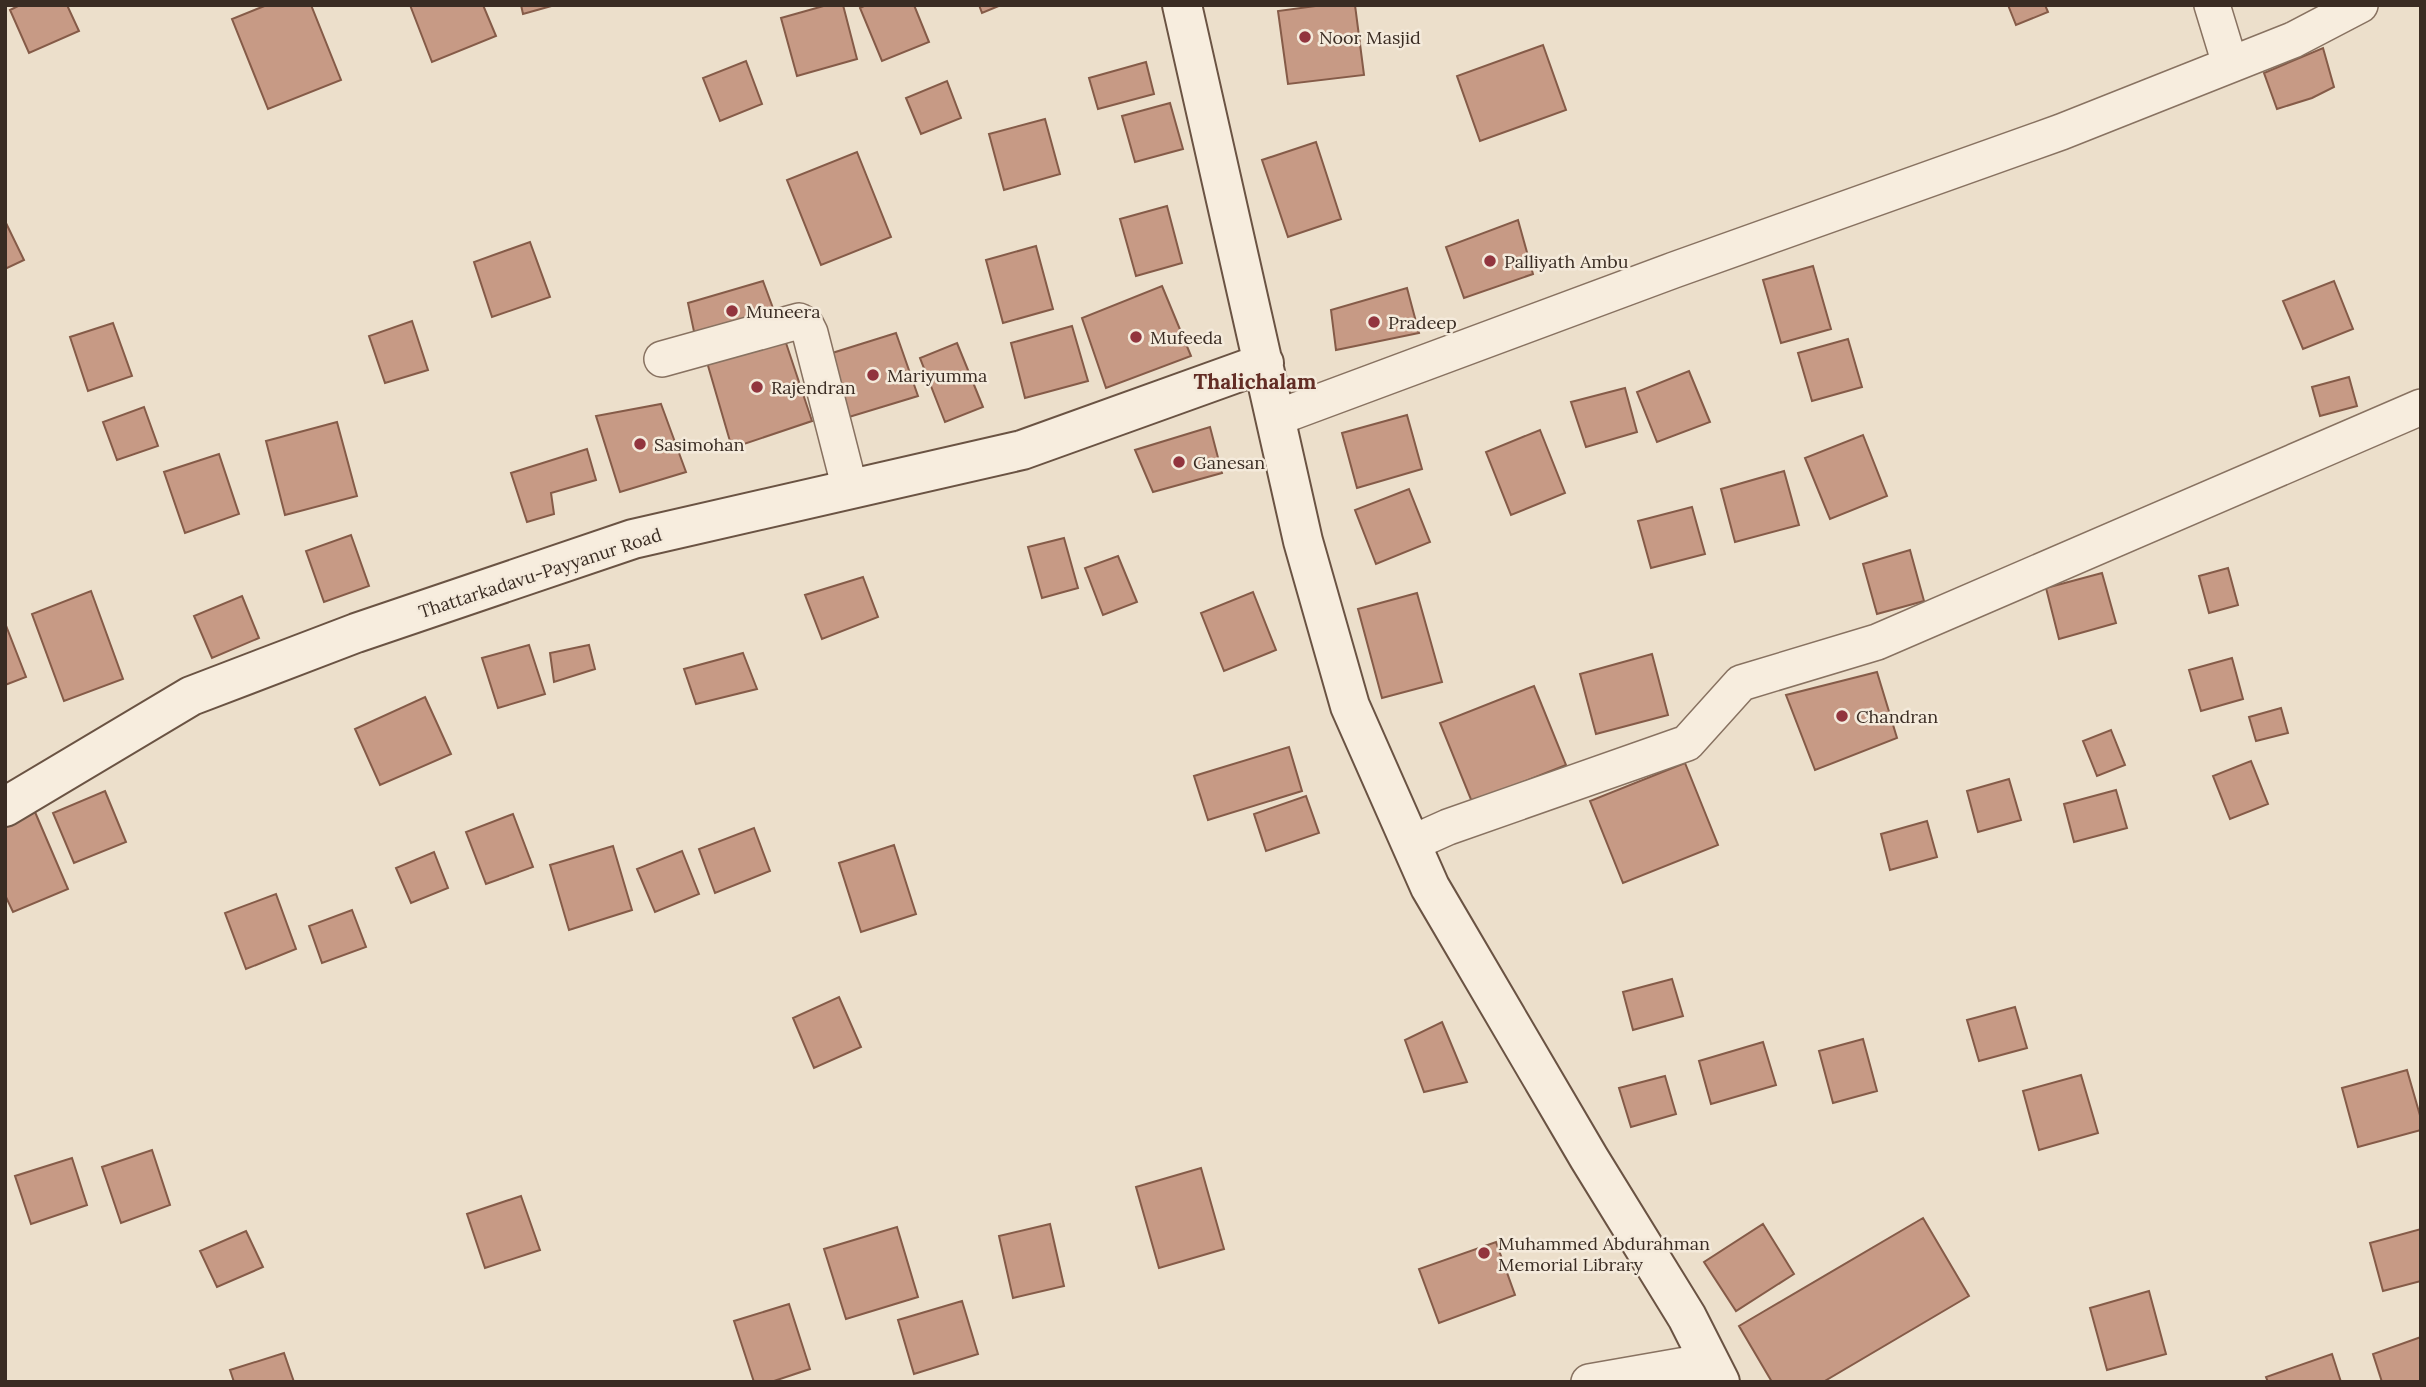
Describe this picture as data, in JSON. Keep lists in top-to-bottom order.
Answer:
{
  "streets": {
    "main road": ["Thattarkadavu-Payyanur Road"]
  },
  "districts": ["Thalichalam"],
  "places": [
    "Noor Masjid",
    "Palliyath Ambu",
    "Muneera",
    "Pradeep",
    "Mufeeda",
    "Mariyumma",
    "Rajendran",
    "Sasimohan",
    "Ganesan",
    "Chandran",
    "Muhammed Abdurahman Memorial Library"
  ]
}
